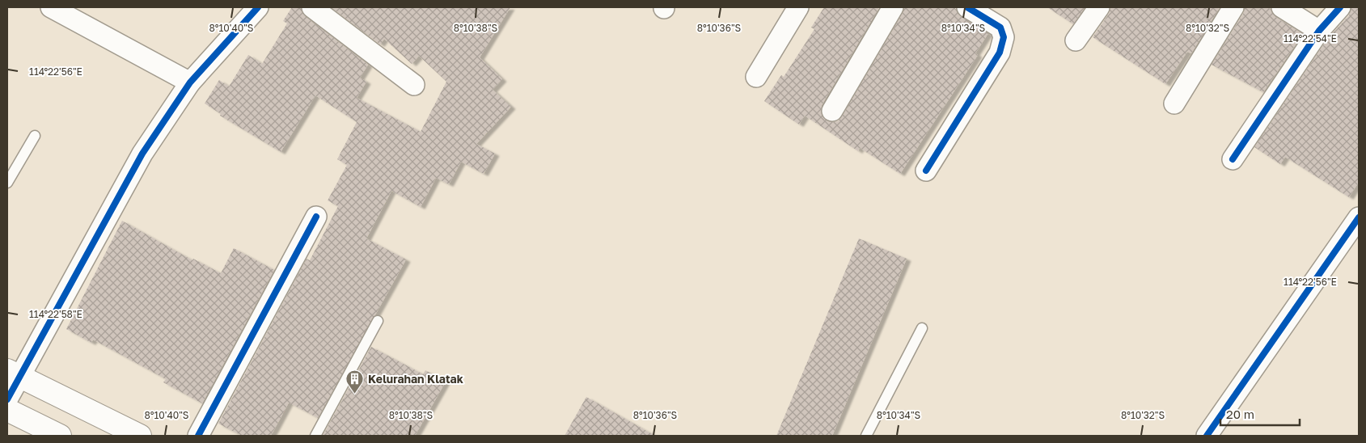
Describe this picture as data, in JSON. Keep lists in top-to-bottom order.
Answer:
{
  "places": {
    "building": ["Kelurahan Klatak"]
  },
  "scale_bar": "20 m",
  "coordinates": [
    "8°10'40\"S",
    "8°10'38\"S",
    "8°10'36\"S",
    "8°10'34\"S",
    "8°10'32\"S",
    "114°22'54\"E",
    "114°22'56\"E",
    "114°22'58\"E"
  ]
}
